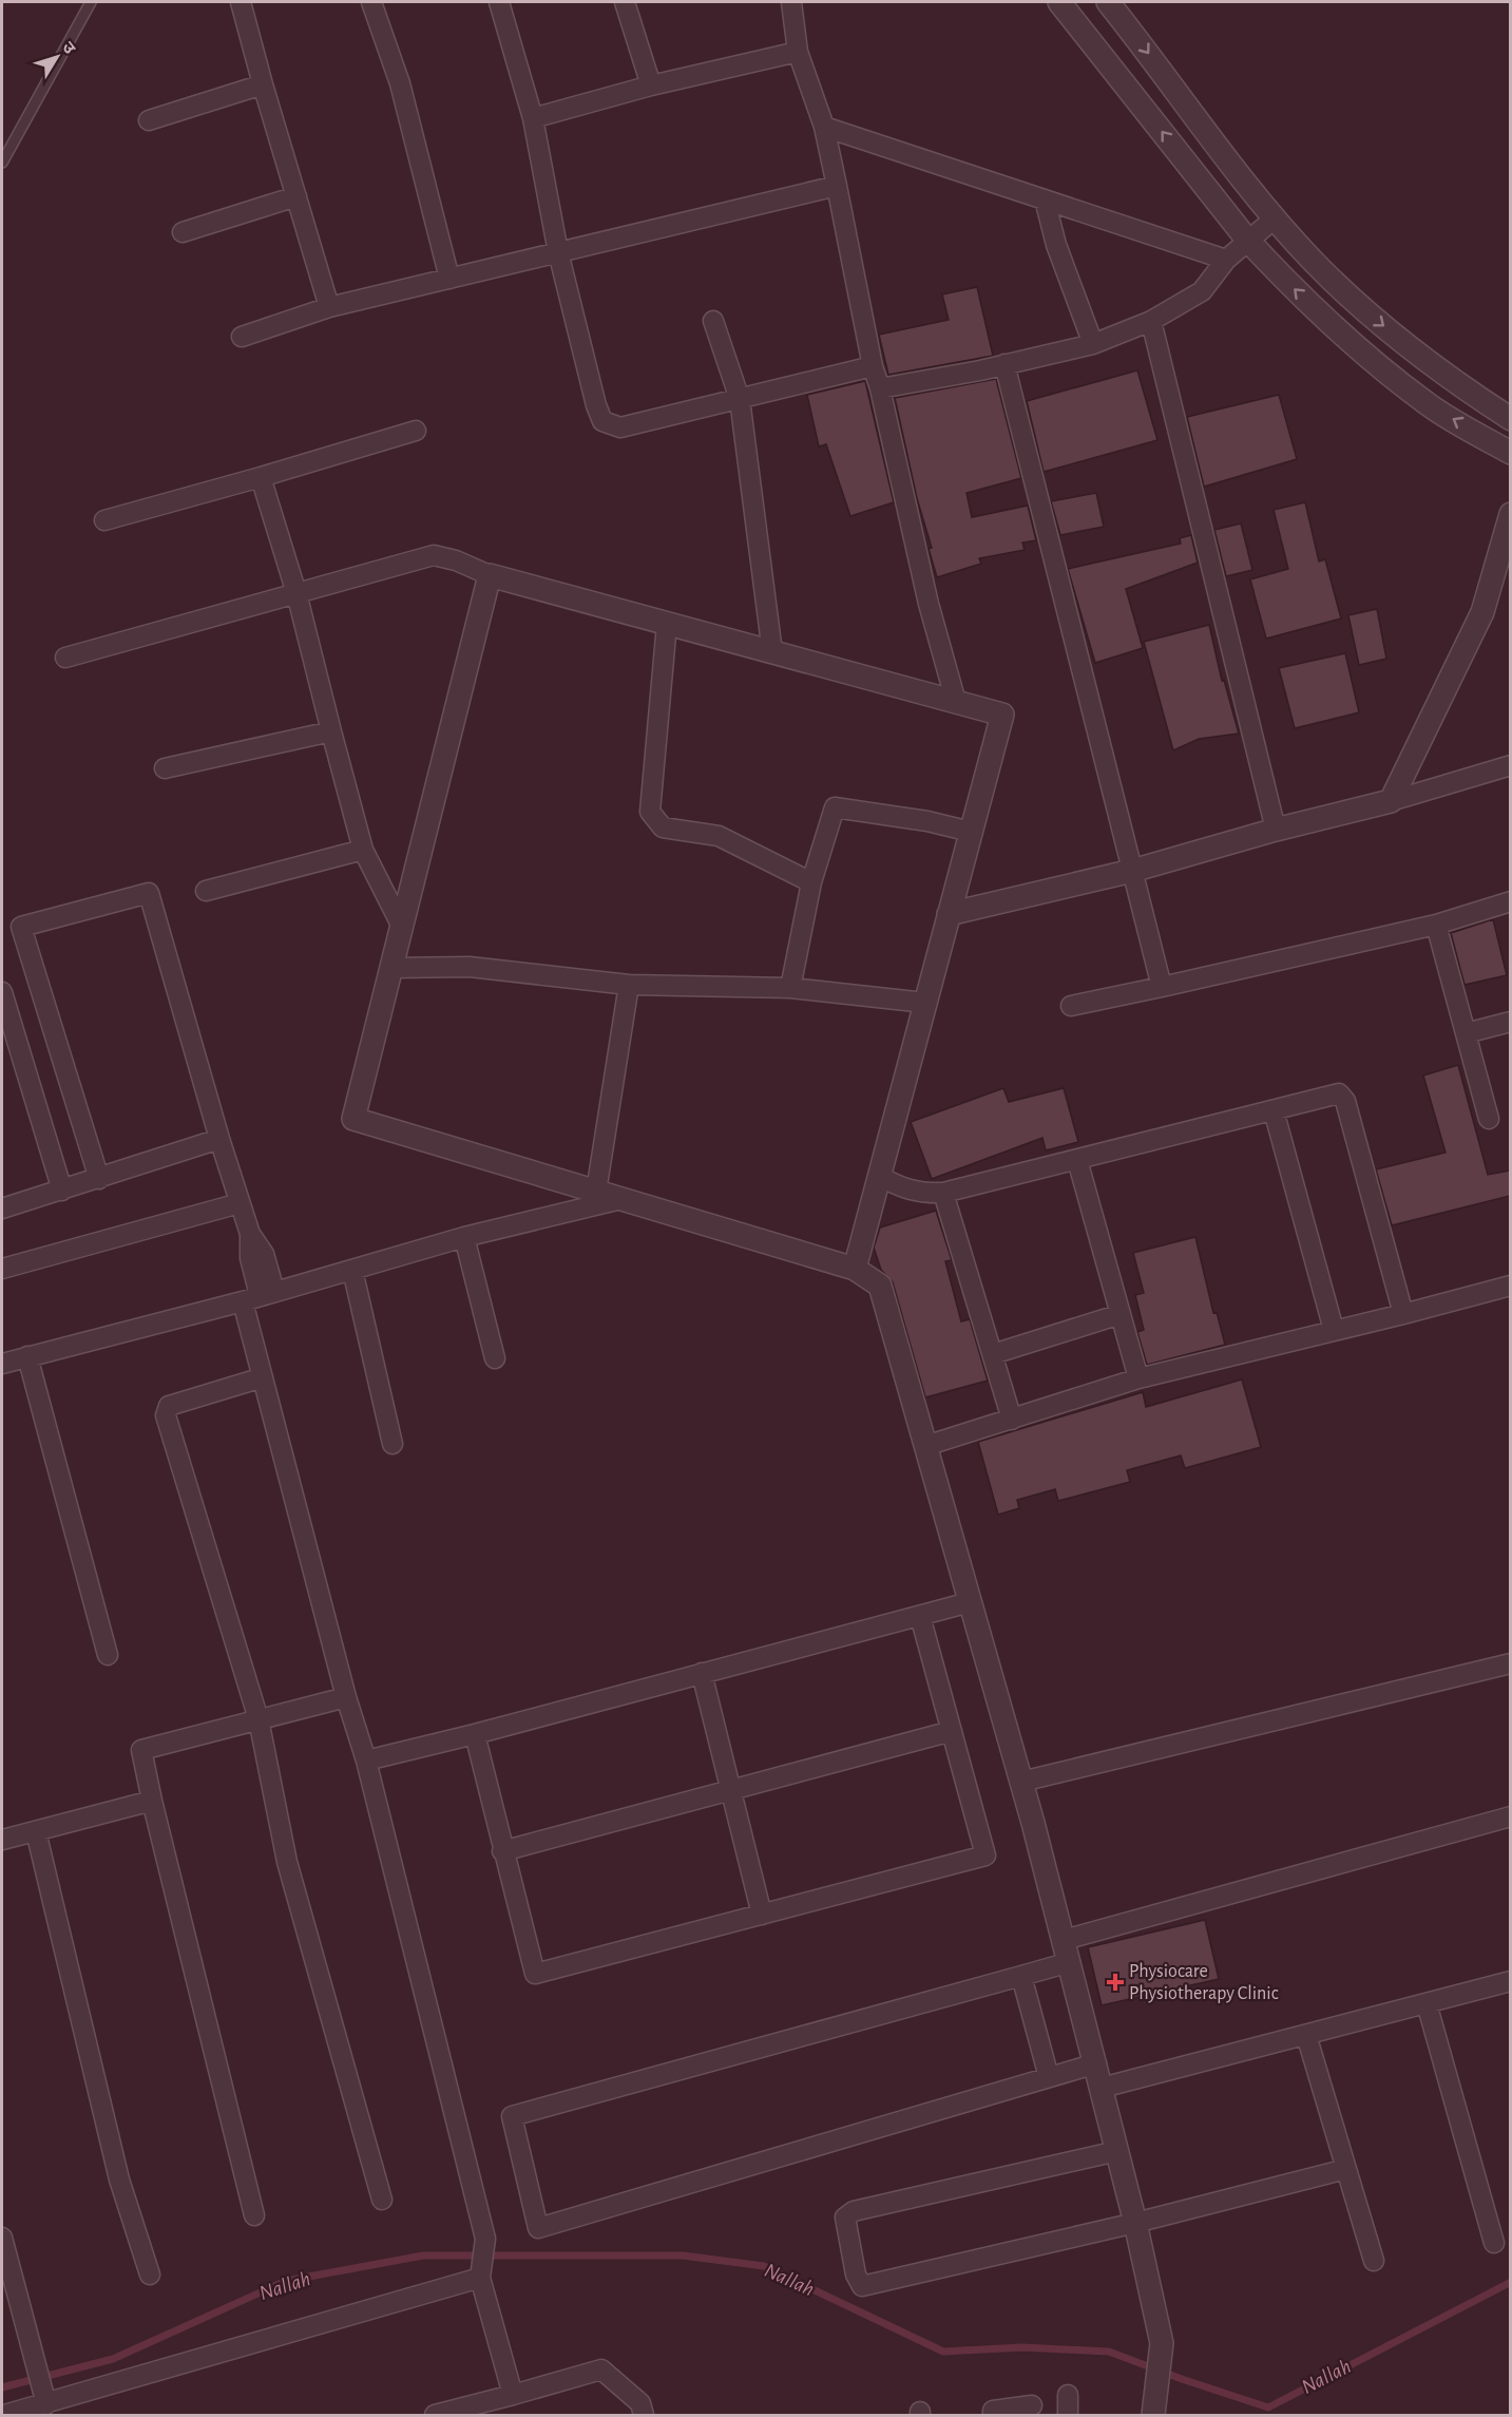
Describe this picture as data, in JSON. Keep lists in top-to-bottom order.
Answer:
{
  "water": ["Nallah"],
  "places": {
    "health": ["Physiocare Physiotherapy Clinic"]
  },
  "north": "top right"
}
